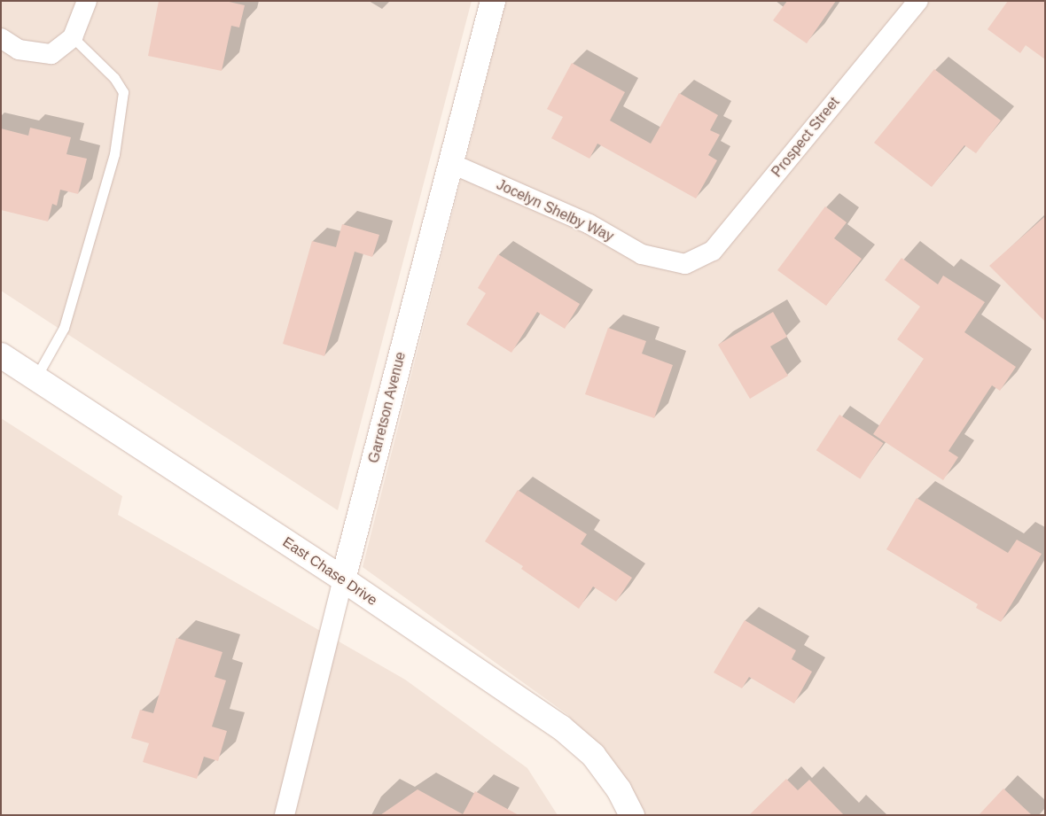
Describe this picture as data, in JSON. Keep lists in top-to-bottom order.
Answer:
{
  "streets": {
    "street": [
      "Prospect Street",
      "Jocelyn Shelby Way",
      "Garretson Avenue",
      "East Chase Drive"
    ]
  },
  "crossings": [
    ["Prospect Street", "Jocelyn Shelby Way"],
    ["Jocelyn Shelby Way", "Garretson Avenue"],
    ["Garretson Avenue", "East Chase Drive"]
  ]
}
